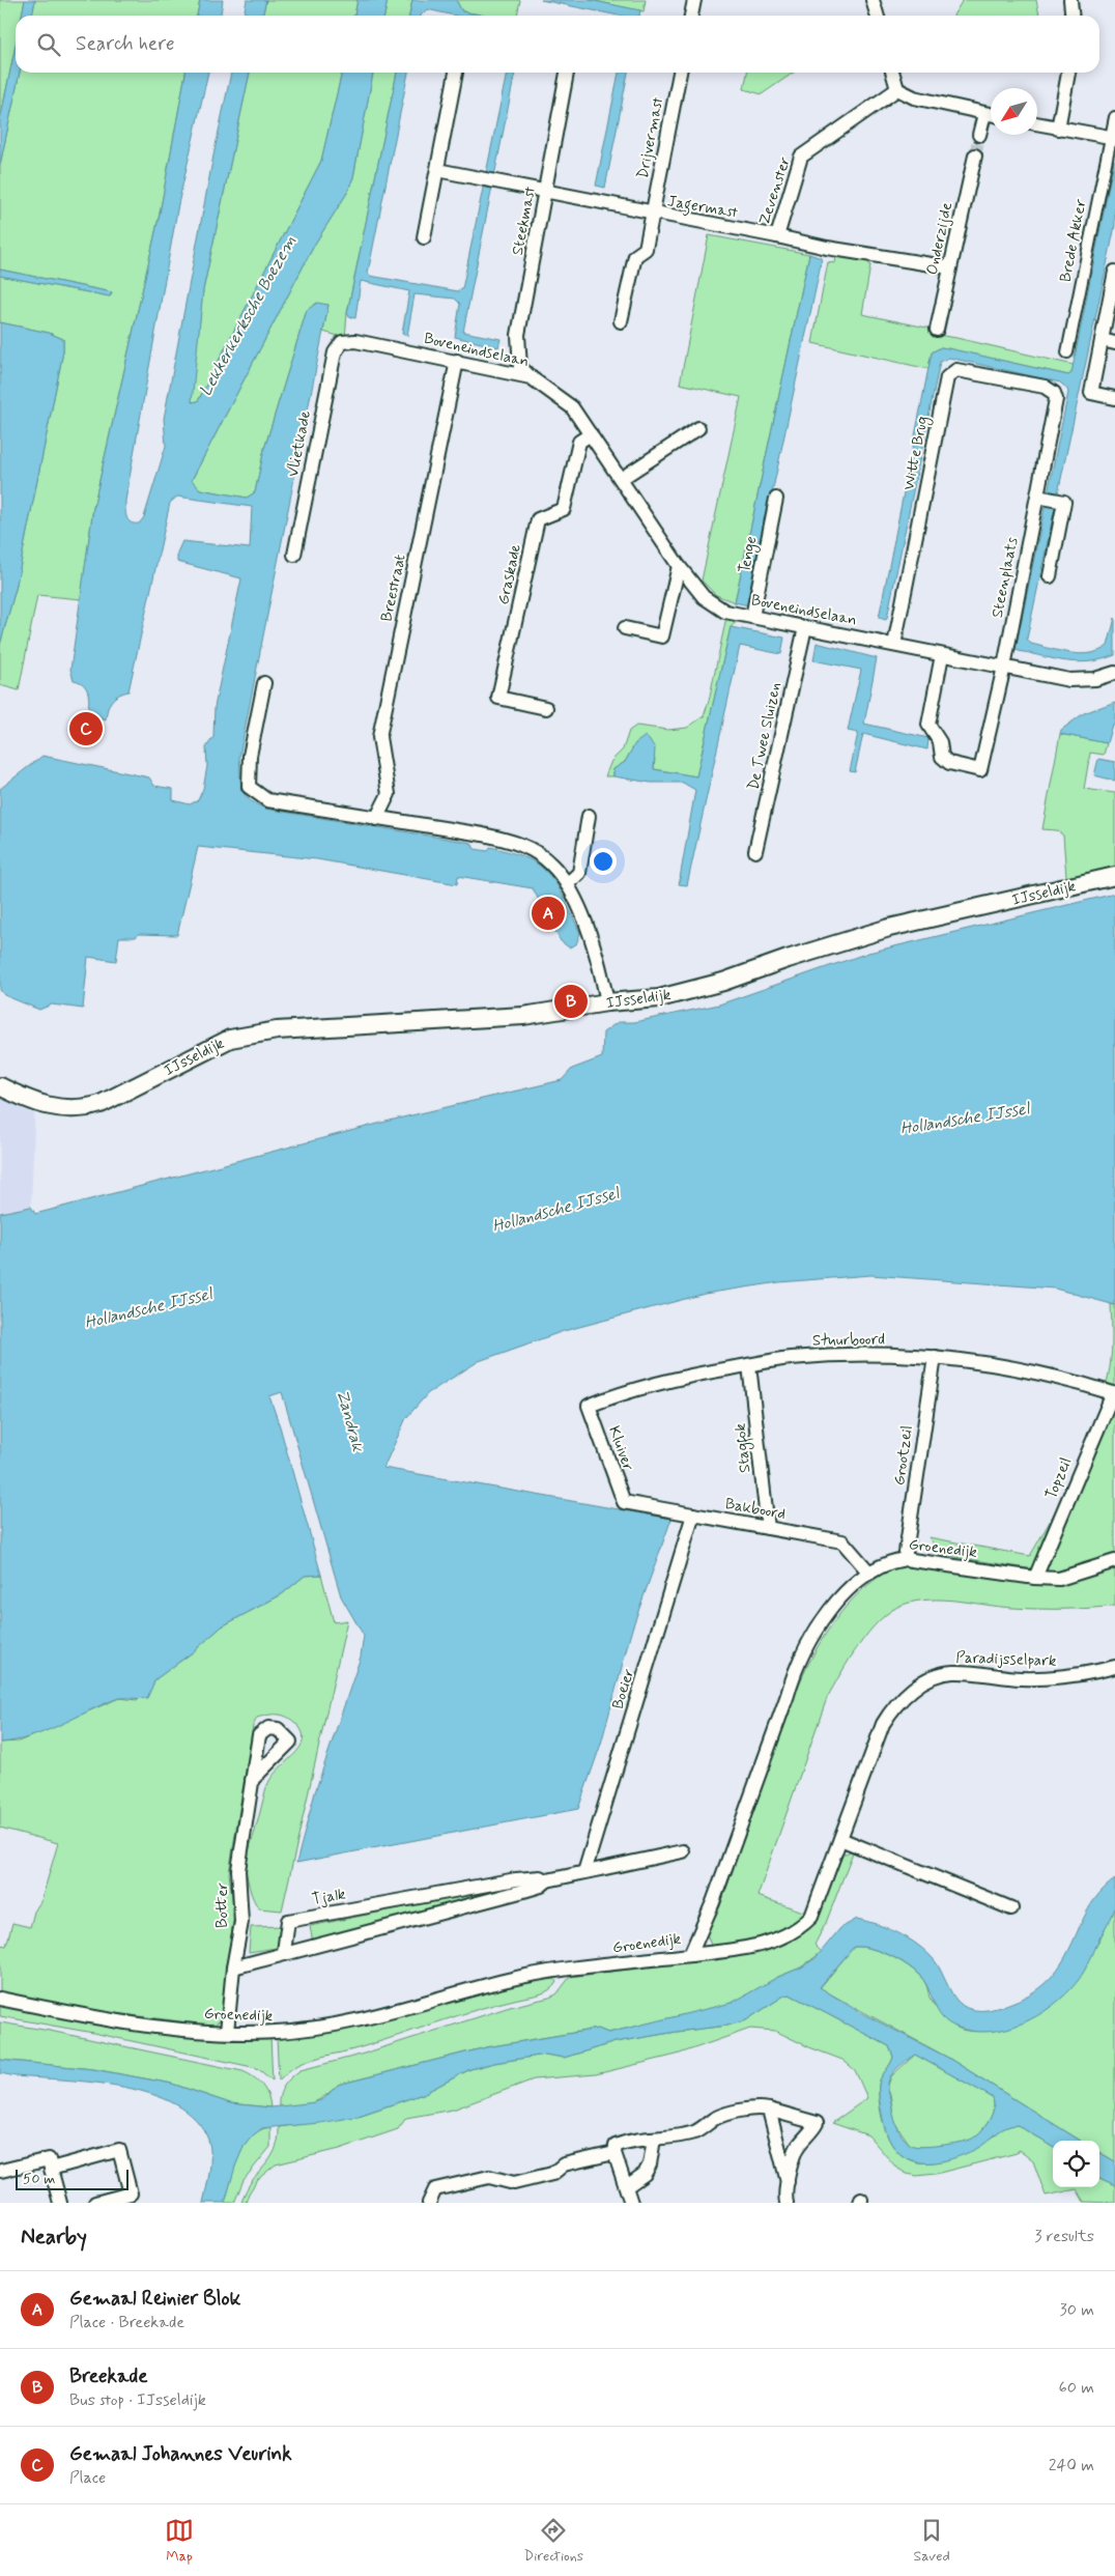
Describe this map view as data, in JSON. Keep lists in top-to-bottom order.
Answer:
{
  "streets": {
    "street": [
      "Drijvermast",
      "Zevenster",
      "Jagermast",
      "Steekmast",
      "Onderzijde",
      "Brede Akker",
      "Boveneindselaan",
      "Vlietkade",
      "Witte Brug",
      "Tenge",
      "Graskade",
      "Steenplaats",
      "Breestraat",
      "De Twee Sluizen",
      "IJsseldijk",
      "Stuurboord",
      "Kluiver",
      "Stagfok",
      "Grootzeil",
      "Topzeil",
      "Bakboord",
      "Groenedijk",
      "Paradijsselpark",
      "Boeier",
      "Tjalk",
      "Botter"
    ]
  },
  "crossings": [
    ["Drijvermast", "Jagermast"],
    ["Zevenster", "Jagermast"],
    ["Zevenster", "Onderzijde"],
    ["Jagermast", "Steekmast"],
    ["Steekmast", "Boveneindselaan"],
    ["Boveneindselaan", "Vlietkade"],
    ["Boveneindselaan", "Witte Brug"],
    ["Boveneindselaan", "Tenge"],
    ["Boveneindselaan", "Graskade"],
    ["Boveneindselaan", "Steenplaats"],
    ["Boveneindselaan", "Breestraat"],
    ["Boveneindselaan", "De Twee Sluizen"],
    ["Witte Brug", "Steenplaats"],
    ["Stuurboord", "Kluiver"],
    ["Stuurboord", "Stagfok"],
    ["Stuurboord", "Grootzeil"],
    ["Stuurboord", "Topzeil"],
    ["Kluiver", "Bakboord"],
    ["Stagfok", "Bakboord"],
    ["Grootzeil", "Groenedijk"],
    ["Topzeil", "Groenedijk"],
    ["Bakboord", "Groenedijk"],
    ["Bakboord", "Boeier"],
    ["Groenedijk", "Paradijsselpark"],
    ["Groenedijk", "Botter"],
    ["Boeier", "Tjalk"],
    ["Tjalk", "Botter"]
  ],
  "water": ["Lekkerkerksche Boezem", "Hollandsche IJssel", "Zandrak"],
  "scale_bar": "50 m",
  "north": "bottom left",
  "page": {
    "search": "Search here",
    "pins": ["C", "A", "B"],
    "scale": "50 m",
    "heading": ["Nearby", "3 results"],
    "list": [
      {
        "mark": "A",
        "name": "Gemaal Reinier Blok",
        "note": "Place · Breekade",
        "value": "30 m"
      },
      {
        "mark": "B",
        "name": "Breekade",
        "note": "Bus stop · IJsseldijk",
        "value": "60 m"
      },
      {
        "mark": "C",
        "name": "Gemaal Johannes Veurink",
        "note": "Place",
        "value": "240 m"
      }
    ],
    "nav": ["Map", "Directions", "Saved"]
  }
}
